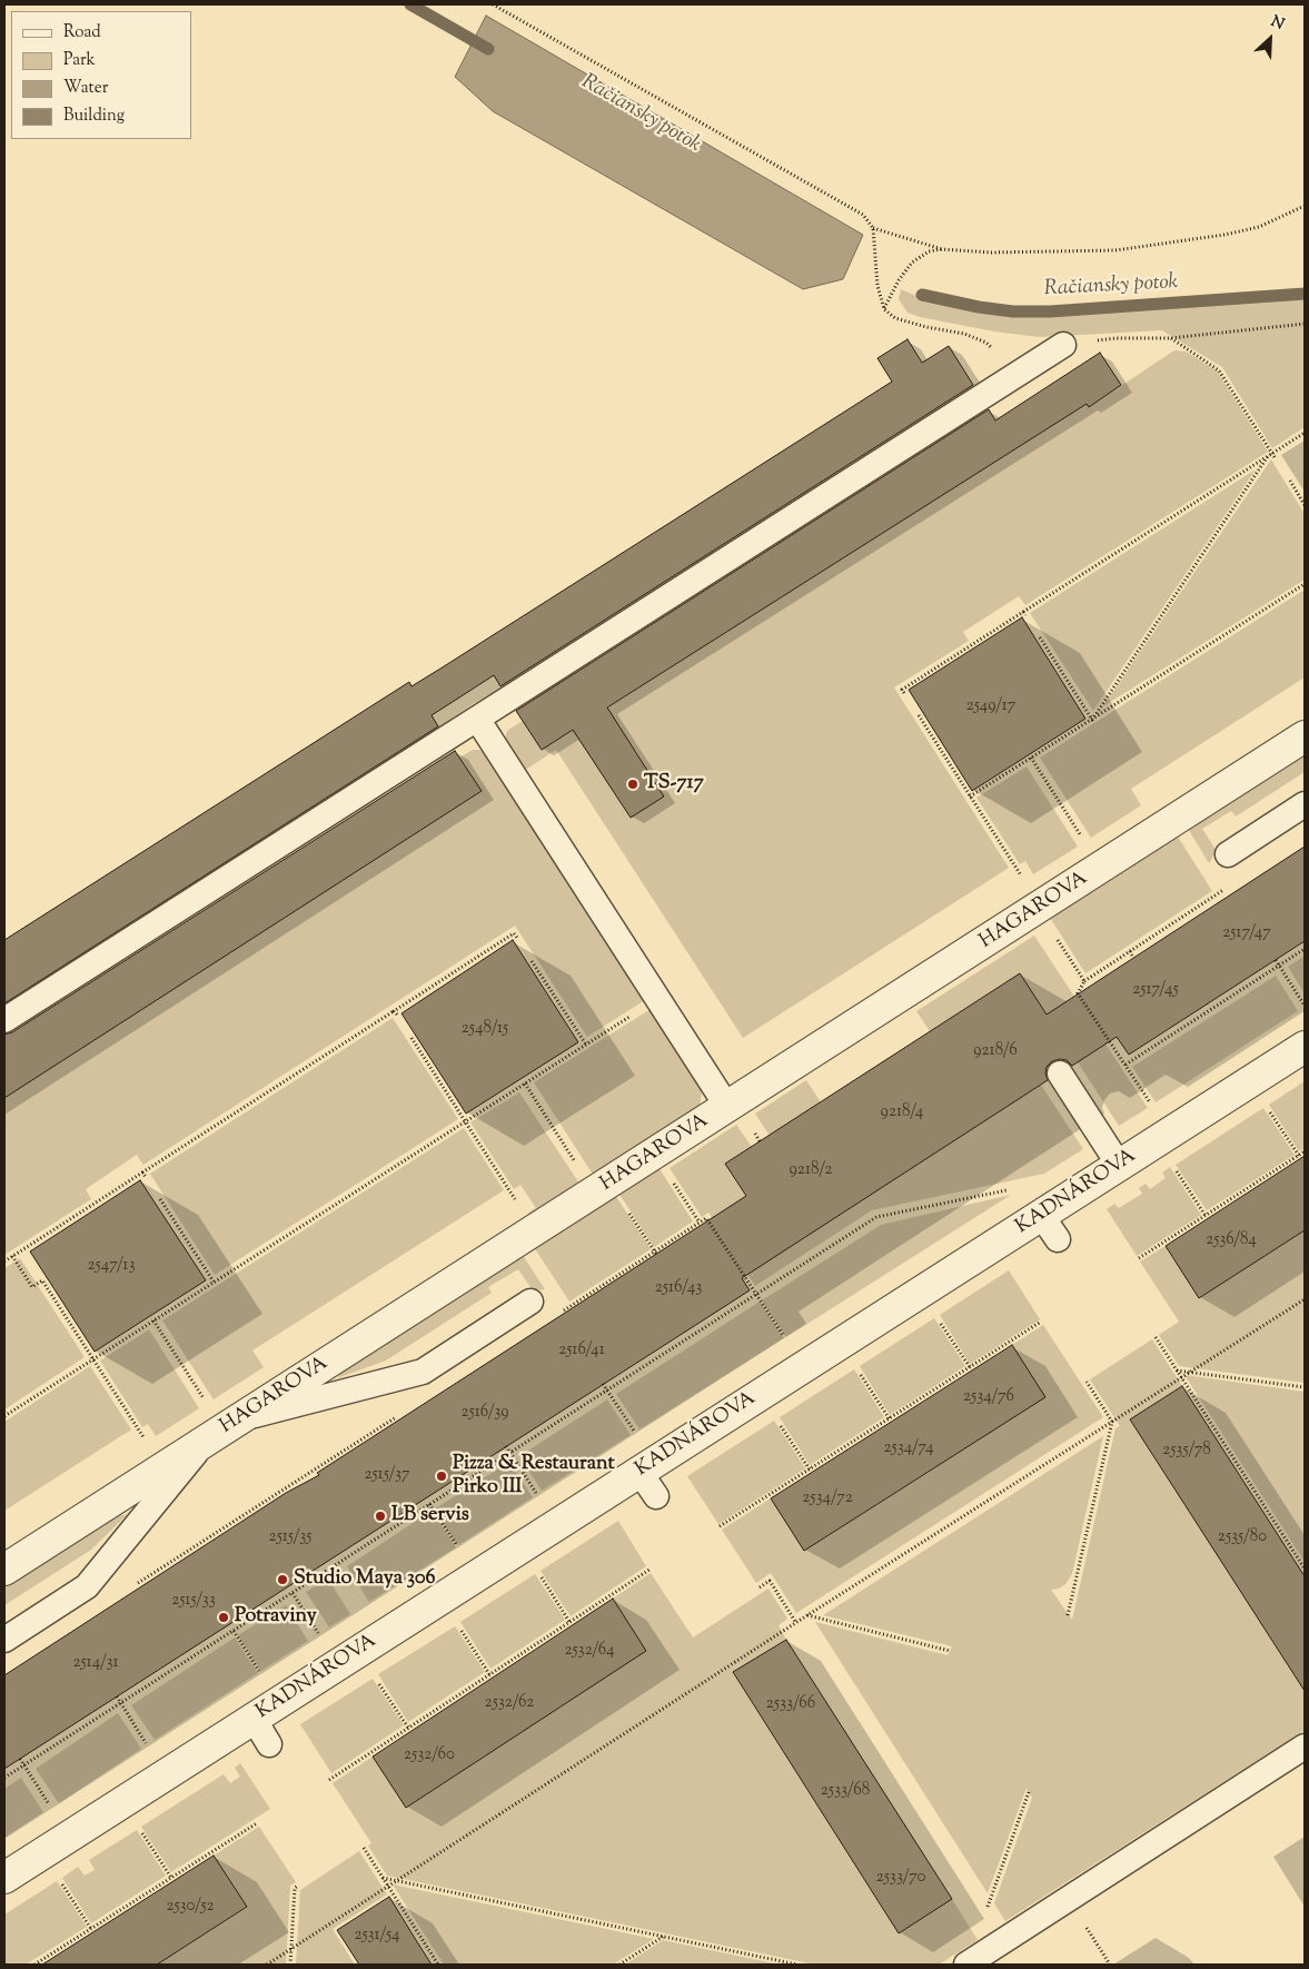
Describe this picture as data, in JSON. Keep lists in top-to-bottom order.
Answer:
{
  "streets": {
    "street": ["HAGAROVA", "KADNÁROVA"]
  },
  "water": ["Račiansky potok"],
  "places": [
    "TS-717",
    "Pizza & Restaurant Pirko III",
    "LB servis",
    "Studio Maya 306",
    "Potraviny"
  ],
  "house_numbers": [
    "2549/17",
    "2517/47",
    "2517/45",
    "2548/15",
    "9218/6",
    "9218/4",
    "9218/2",
    "2536/84",
    "2547/13",
    "2516/43",
    "2516/41",
    "2534/76",
    "2516/39",
    "2534/74",
    "2535/78",
    "2515/37",
    "2534/72",
    "2515/35",
    "2535/80",
    "2515/33",
    "2532/64",
    "2514/31",
    "2532/62",
    "2533/66",
    "2532/60",
    "2533/68",
    "2533/70",
    "2530/52",
    "2531/54"
  ],
  "legend": [
    "Road",
    "Park",
    "Water",
    "Building"
  ],
  "north": "top right"
}
